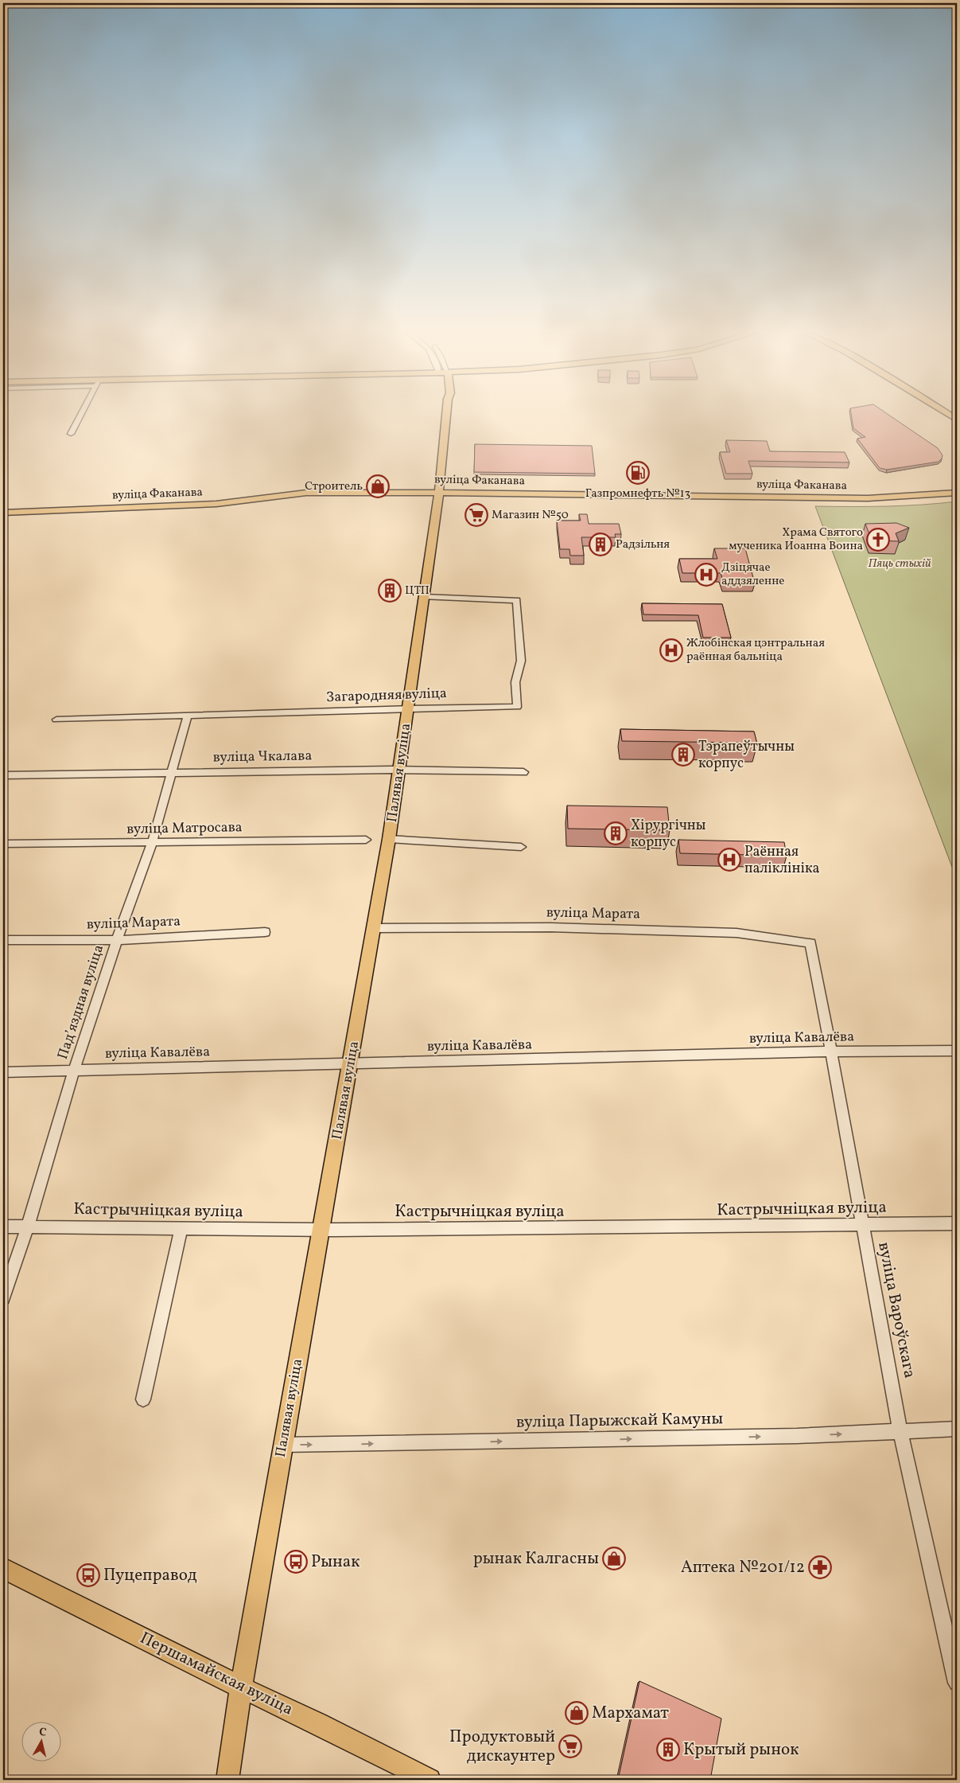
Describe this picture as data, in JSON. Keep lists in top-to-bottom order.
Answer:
{
  "streets": {
    "main road": ["вуліца Факанава", "Палявая вуліца", "Першамайская вуліца"],
    "street": [
      "Загародняя вуліца",
      "вуліца Чкалава",
      "вуліца Матросава",
      "вуліца Марата",
      "Падʼяздная вуліца",
      "вуліца Кавалёва",
      "Кастрычніцкая вуліца",
      "вуліца Вароўскага",
      "вуліца Парыжскай Камуны"
    ]
  },
  "crossings": [
    ["вуліца Факанава", "Палявая вуліца"],
    ["Загародняя вуліца", "Палявая вуліца"],
    ["Загародняя вуліца", "Падʼяздная вуліца"],
    ["вуліца Чкалава", "Палявая вуліца"],
    ["вуліца Чкалава", "Падʼяздная вуліца"],
    ["Палявая вуліца", "вуліца Марата"],
    ["Палявая вуліца", "вуліца Кавалёва"],
    ["Палявая вуліца", "Кастрычніцкая вуліца"],
    ["Палявая вуліца", "вуліца Парыжскай Камуны"],
    ["Палявая вуліца", "Першамайская вуліца"],
    ["вуліца Матросава", "Падʼяздная вуліца"],
    ["вуліца Марата", "Падʼяздная вуліца"],
    ["вуліца Марата", "вуліца Вароўскага"],
    ["Падʼяздная вуліца", "вуліца Кавалёва"],
    ["Падʼяздная вуліца", "Кастрычніцкая вуліца"],
    ["вуліца Кавалёва", "вуліца Вароўскага"],
    ["Кастрычніцкая вуліца", "вуліца Вароўскага"],
    ["вуліца Вароўскага", "вуліца Парыжскай Камуны"]
  ],
  "one_way": ["вуліца Парыжскай Камуны"],
  "parks": ["Пяць стыхій"],
  "places": {
    "fuel station": ["Газпромнефть №13"],
    "shop": ["Строитель", "рынак Калгасны", "Мархамат"],
    "supermarket": ["Магазин №50", "Продуктовый дискаунтер"],
    "church": ["Храма Святого мученика Иоанна Воина"],
    "building": [
      "Радзільня",
      "ЦТП",
      "Тэрапеўтычны корпус",
      "Хірургічны корпус",
      "Крытый рынок"
    ],
    "hospital": ["Дзіцячае аддзяленне", "Жлобінская цэнтральная раённая бальніца", "Раённая паліклініка"],
    "bus stop": ["Рынак", "Пуцеправод"],
    "pharmacy": ["Аптека №201/12"]
  },
  "north": "top"
}
